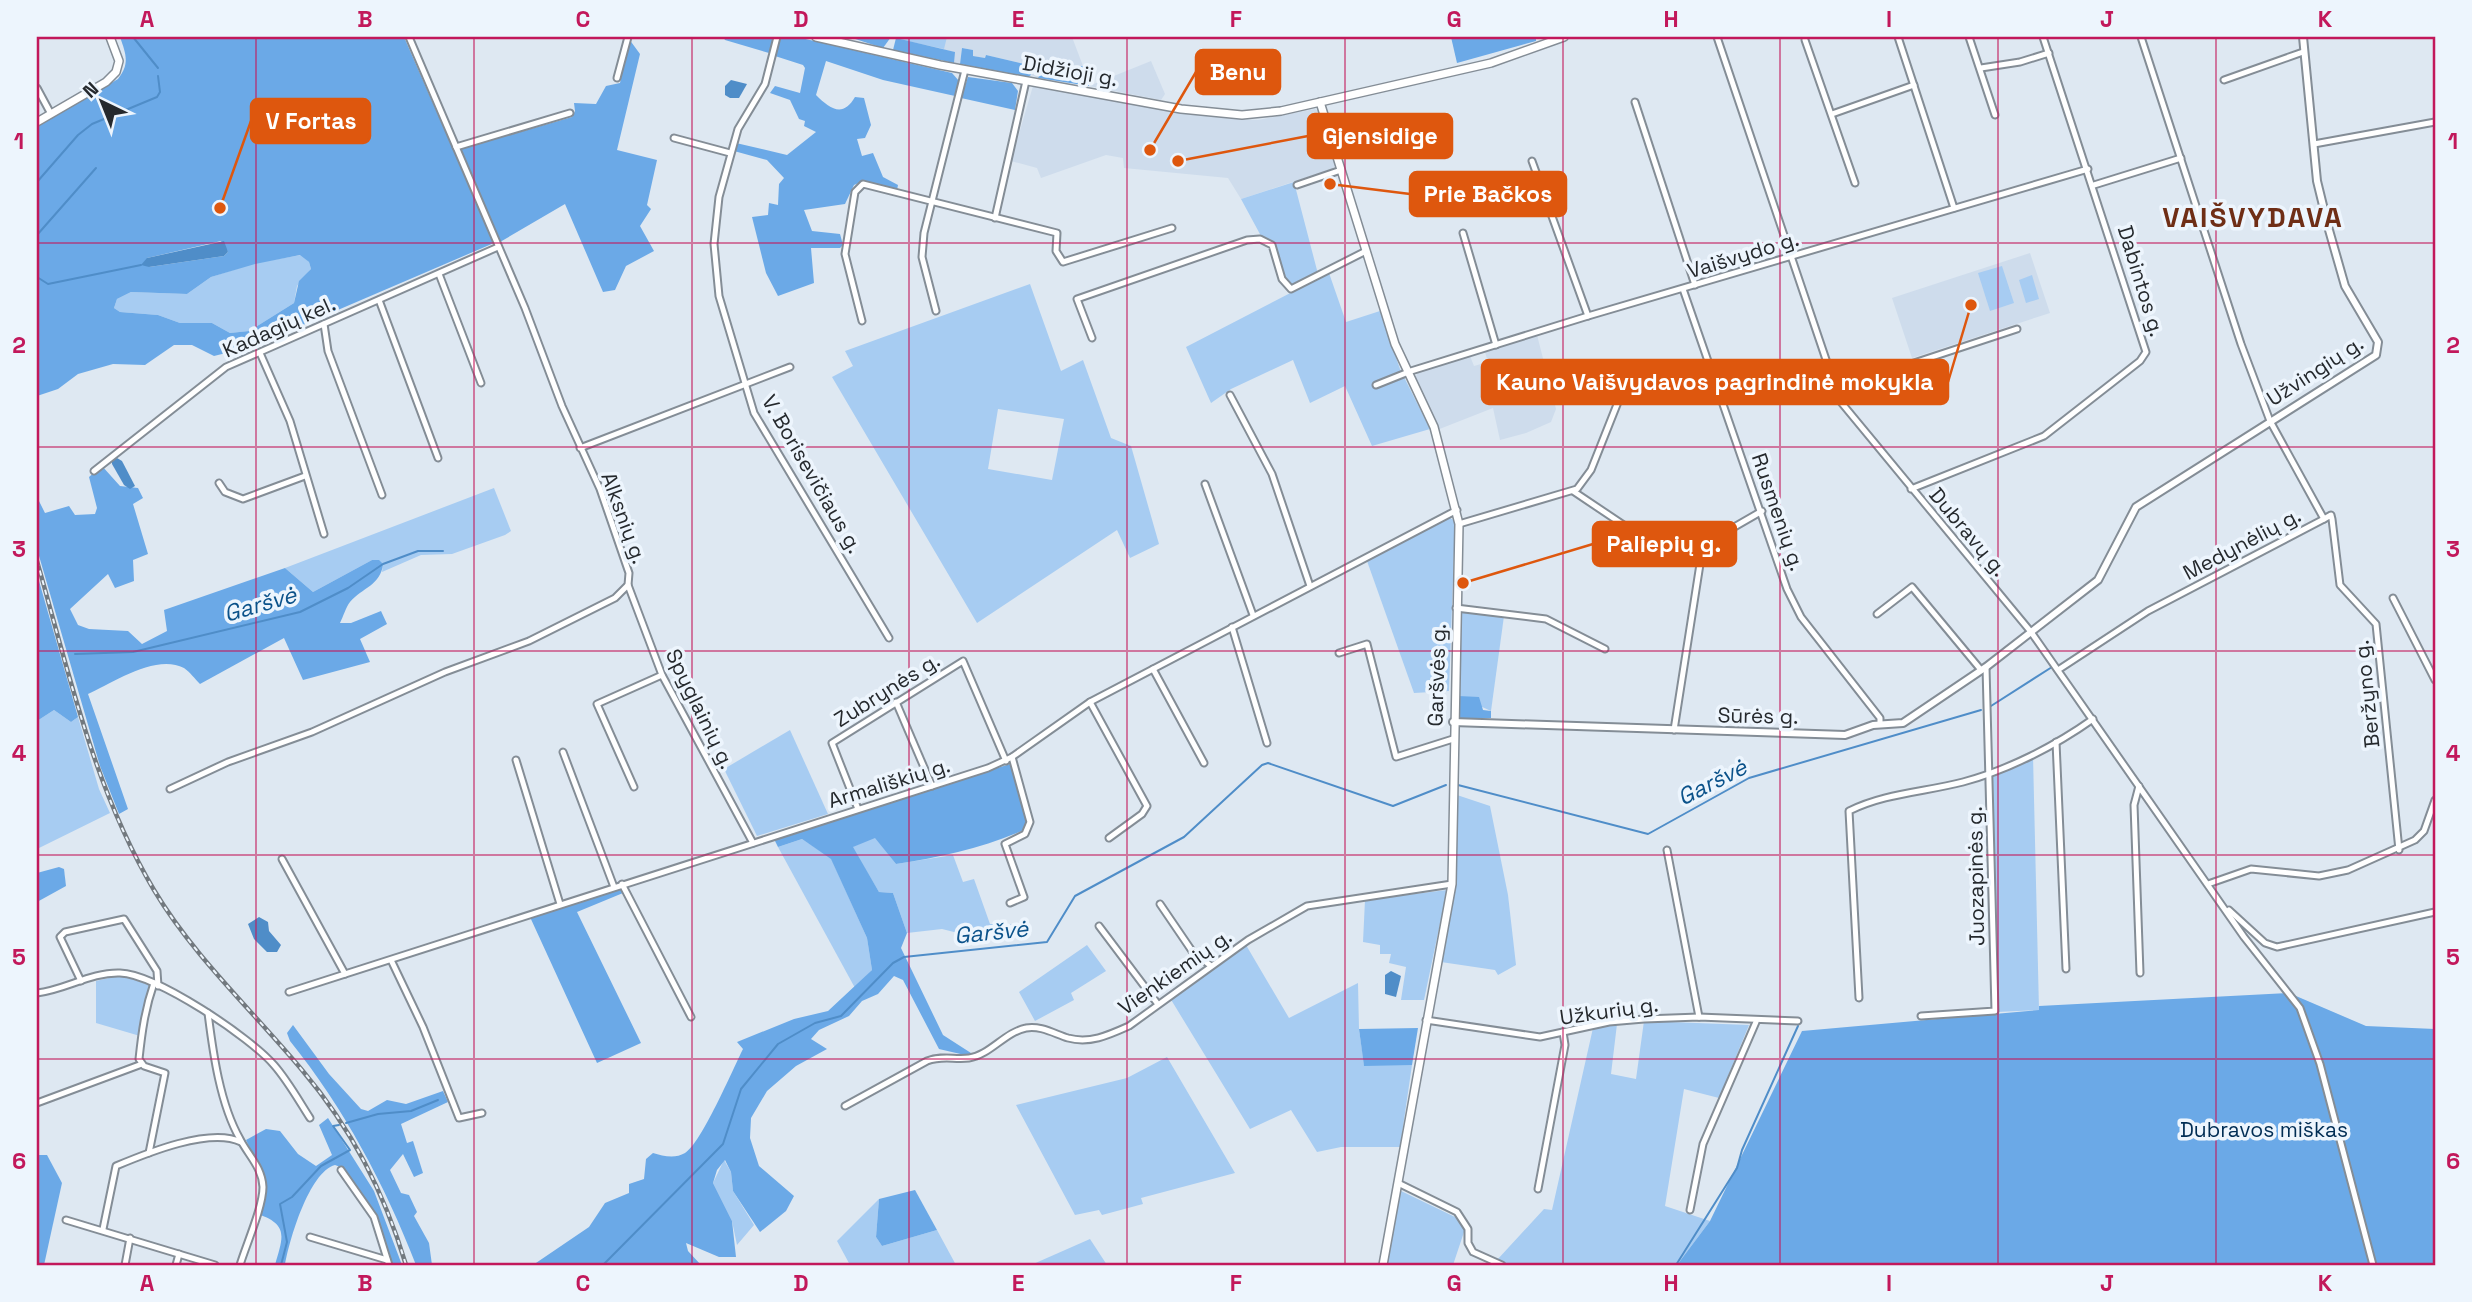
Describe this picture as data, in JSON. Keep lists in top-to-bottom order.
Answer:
{
  "streets": {
    "main road": ["Didžioji g.", "Garšvės g."],
    "street": [
      "Vaišvydo g.",
      "Dabintos g.",
      "Kadagių kel.",
      "Užvingių g.",
      "V. Borisevičiaus g.",
      "Rusmenių g.",
      "Alksnių g.",
      "Dubravų g.",
      "Medynėlių g.",
      "Zubrynės g.",
      "Beržyno g.",
      "Spyglainių g.",
      "Sūrės g.",
      "Armališkių g.",
      "Juozapinės g.",
      "Vienkiemių g.",
      "Užkurių g."
    ]
  },
  "crossings": [
    ["Didžioji g.", "Garšvės g."],
    ["Vaišvydo g.", "Dabintos g."],
    ["Vaišvydo g.", "Rusmenių g."],
    ["Vaišvydo g.", "Dubravų g."],
    ["Vaišvydo g.", "Garšvės g."],
    ["Dabintos g.", "Dubravų g."],
    ["Kadagių kel.", "Alksnių g."],
    ["Užvingių g.", "Dubravų g."],
    ["Užvingių g.", "Medynėlių g."],
    ["Užvingių g.", "Sūrės g."],
    ["Rusmenių g.", "Sūrės g."],
    ["Alksnių g.", "Spyglainių g."],
    ["Dubravų g.", "Medynėlių g."],
    ["Dubravų g.", "Sūrės g."],
    ["Medynėlių g.", "Beržyno g."],
    ["Garšvės g.", "Sūrės g."],
    ["Garšvės g.", "Armališkių g."],
    ["Garšvės g.", "Vienkiemių g."],
    ["Garšvės g.", "Užkurių g."],
    ["Zubrynės g.", "Armališkių g."],
    ["Spyglainių g.", "Armališkių g."],
    ["Sūrės g.", "Juozapinės g."]
  ],
  "districts": ["VAIŠVYDAVA"],
  "water": ["Garšvė"],
  "parks": ["Dubravos miškas"],
  "places": [
    "Benu",
    "Gjensidige",
    "Prie Bačkos",
    "V Fortas",
    "Kauno Vaišvydavos pagrindinė mokykla",
    "Paliepių g."
  ],
  "north": "top left",
  "grid": {
    "columns": [
      "A",
      "B",
      "C",
      "D",
      "E",
      "F",
      "G",
      "H",
      "I",
      "J",
      "K"
    ],
    "rows": [
      "1",
      "2",
      "3",
      "4",
      "5",
      "6"
    ]
  }
}
